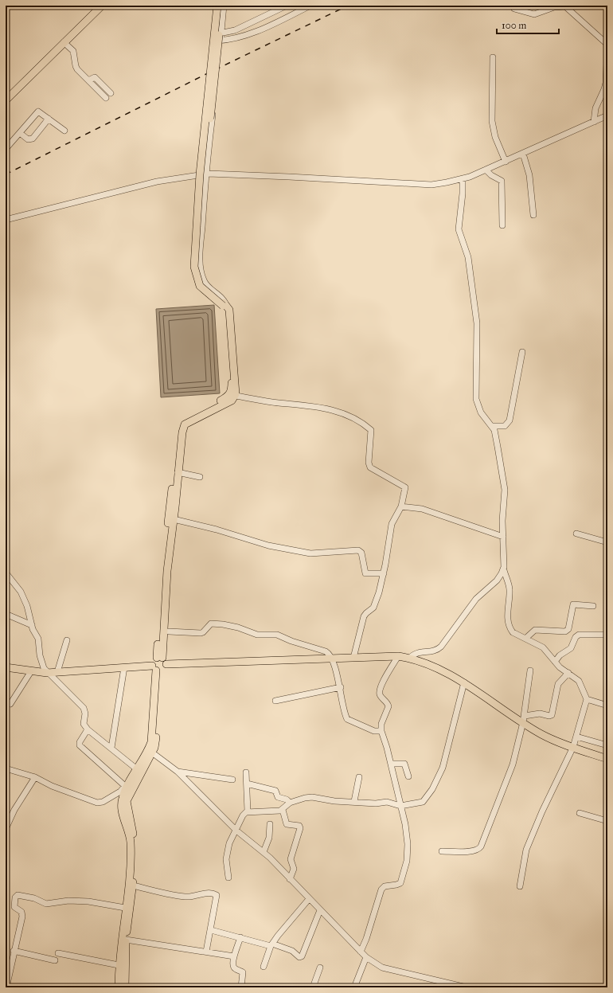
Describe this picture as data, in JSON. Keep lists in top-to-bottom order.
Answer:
{
  "scale_bar": "100 m"
}
